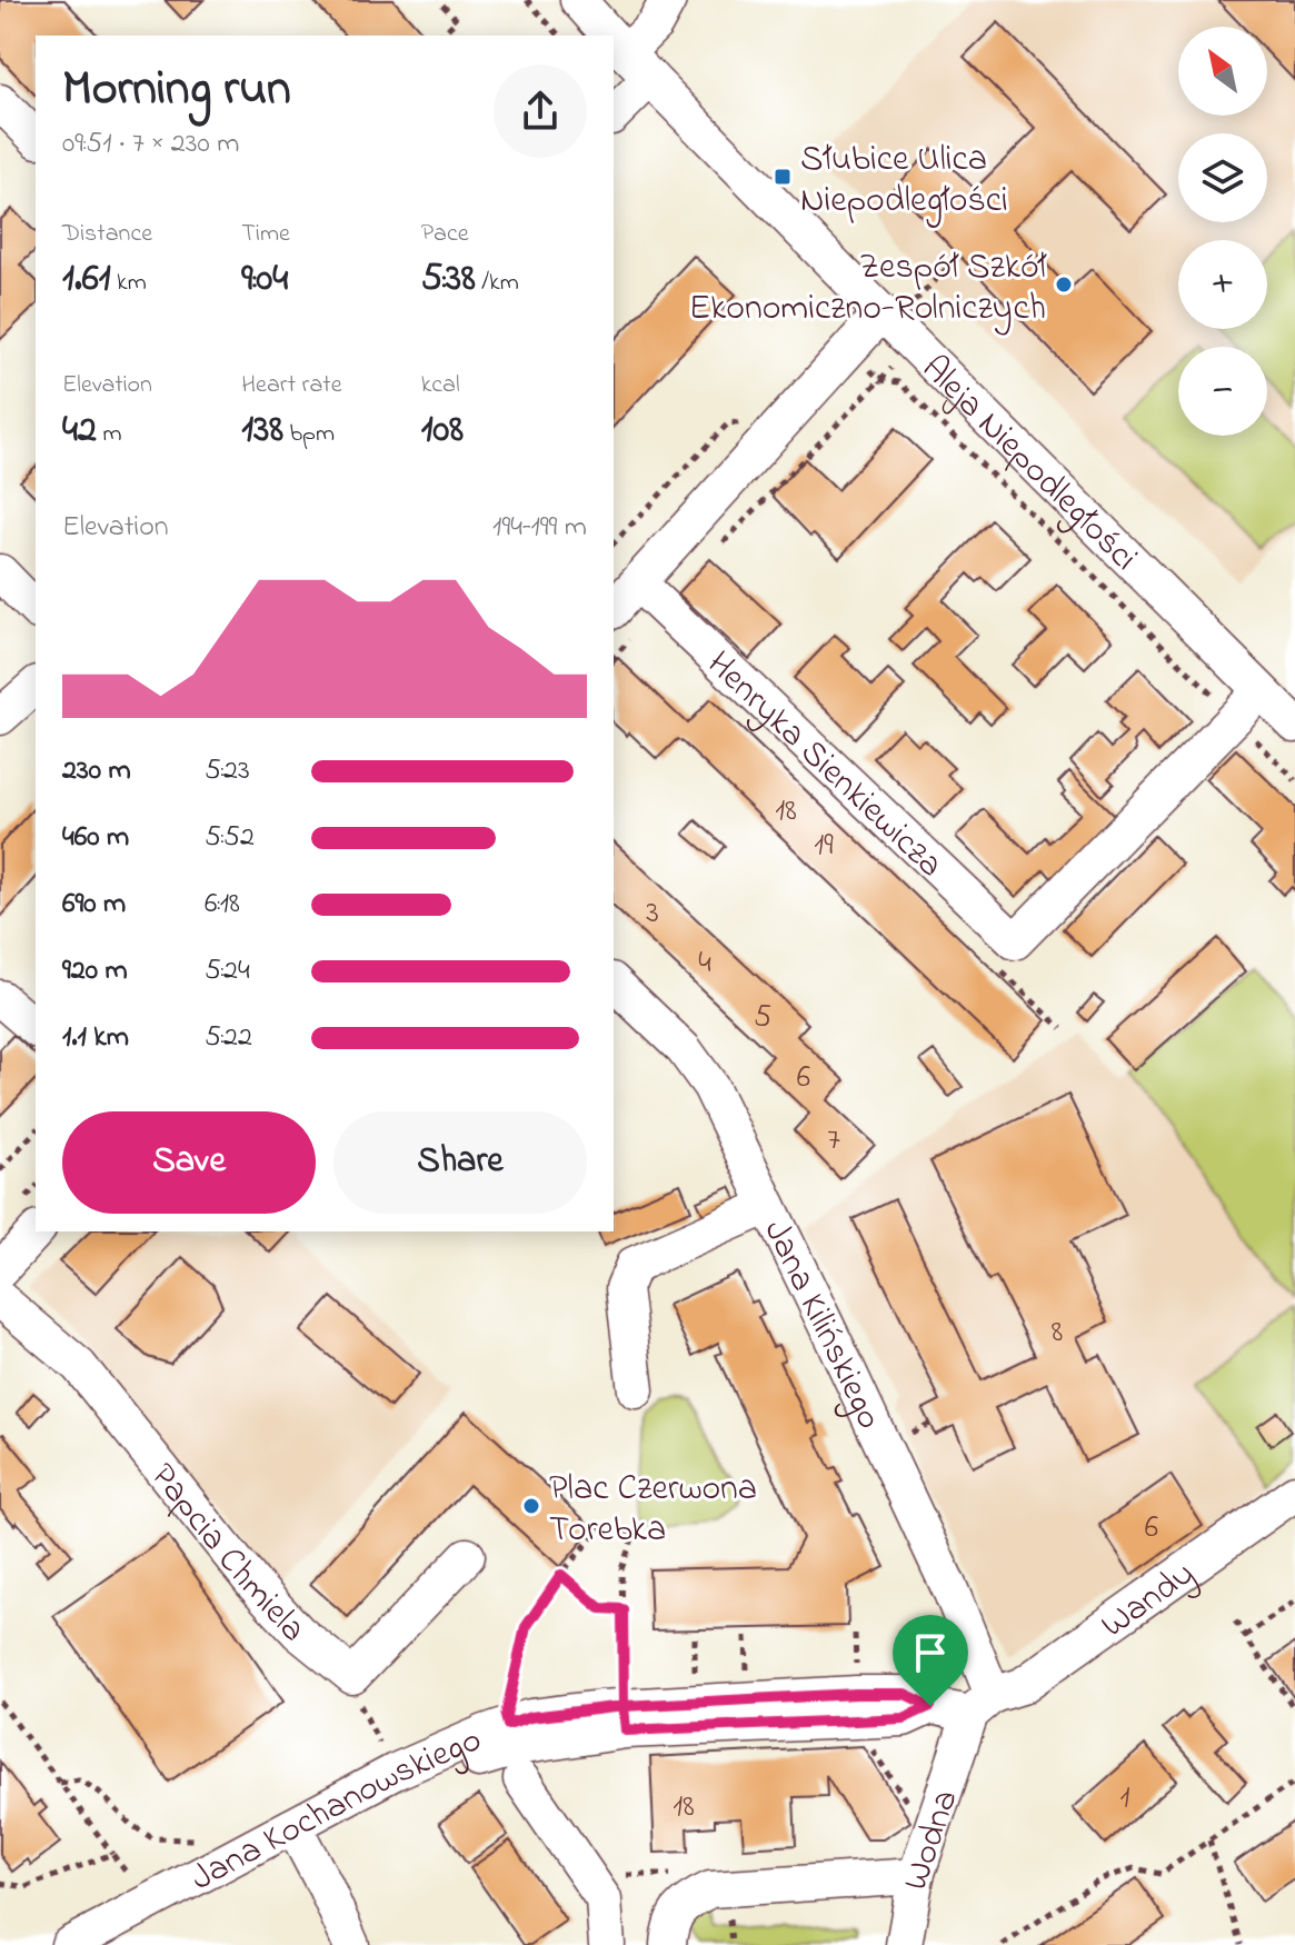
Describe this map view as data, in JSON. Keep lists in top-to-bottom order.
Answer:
{
  "streets": {
    "street": [
      "Aleja Niepodległości",
      "Henryka Sienkiewicza",
      "Jana Kilińskiego",
      "Papcia Chmiela",
      "Wandy",
      "Jana Kochanowskiego",
      "Wodna"
    ]
  },
  "crossings": [
    ["Jana Kilińskiego", "Wandy"],
    ["Jana Kilińskiego", "Jana Kochanowskiego"],
    ["Jana Kilińskiego", "Wodna"],
    ["Wandy", "Jana Kochanowskiego"],
    ["Wandy", "Wodna"],
    ["Jana Kochanowskiego", "Wodna"]
  ],
  "places": {
    "transit": ["Słubice Ulica Niepodległości"],
    "other": ["Zespół Szkół Ekonomiczno-Rolniczych", "Plac Czerwona Torebka"]
  },
  "house_numbers": [
    "18",
    "19",
    "3",
    "4",
    "5",
    "6",
    "7",
    "8",
    "6",
    "1",
    "18"
  ],
  "north": "top left",
  "page": {
    "map_buttons": ["+", "−"],
    "heading": ["Morning run", "09:51 · 7 × 230 m"],
    "stats": [
      ["Distance", "1.61 km"],
      ["Time", "9:04"],
      ["Pace", "5:38 /km"],
      ["Elevation", "42 m"],
      ["Heart rate", "138 bpm"],
      ["kcal", "108"]
    ],
    "chart": ["Elevation", "194–199 m"],
    "list": [
      {
        "name": "230 m",
        "note": "5:23"
      },
      {
        "name": "460 m",
        "note": "5:52"
      },
      {
        "name": "690 m",
        "note": "6:18"
      },
      {
        "name": "920 m",
        "note": "5:24"
      },
      {
        "name": "1.1 km",
        "note": "5:22"
      }
    ],
    "buttons": ["Save", "Share"]
  }
}
